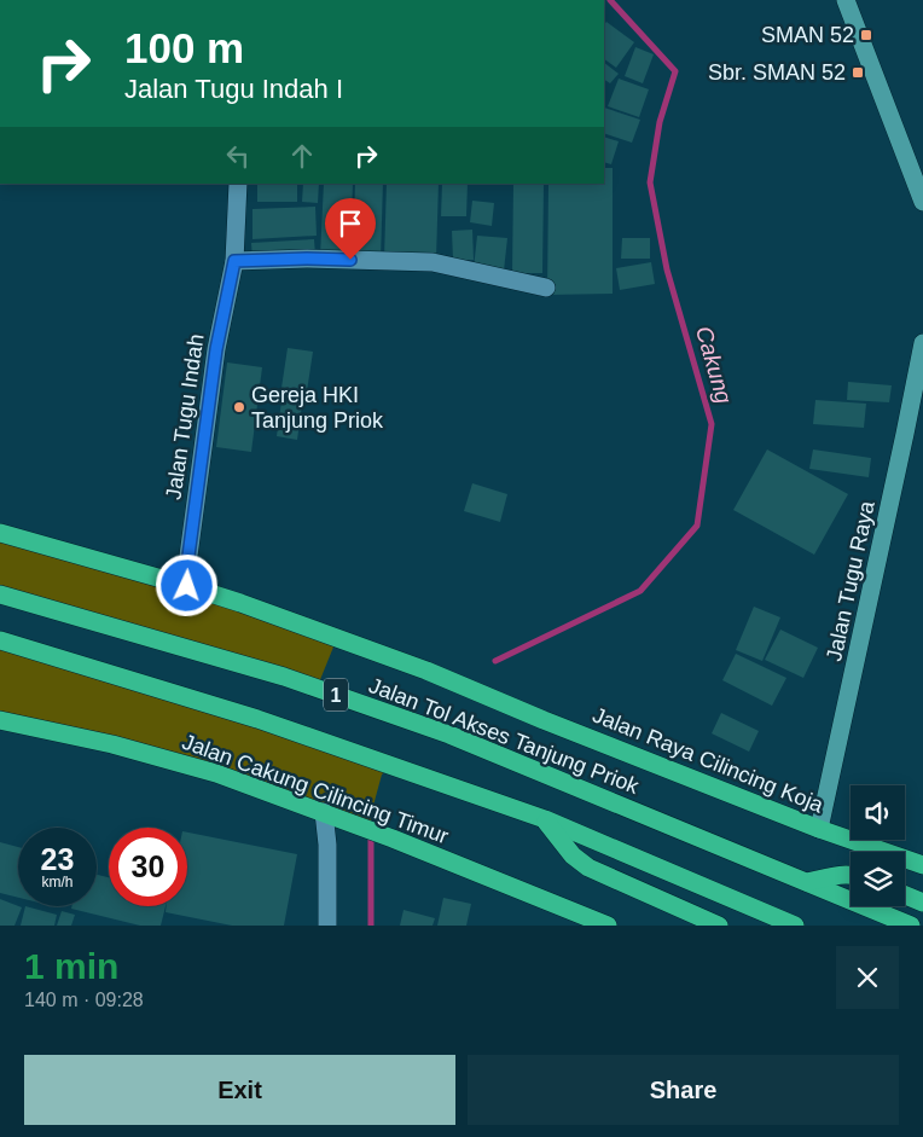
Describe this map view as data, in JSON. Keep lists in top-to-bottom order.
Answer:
{
  "streets": {
    "highway": [
      "1",
      "Jalan Tol Akses Tanjung Priok",
      "Jalan Raya Cilincing Koja",
      "Jalan Cakung Cilincing Timur"
    ],
    "main road": ["Jalan Tugu Raya"],
    "street": ["Jalan Tugu Indah"]
  },
  "crossings": [
    ["Jalan Tugu Indah", "Jalan Raya Cilincing Koja"],
    ["Jalan Tugu Raya", "Jalan Raya Cilincing Koja"]
  ],
  "water": ["Cakung"],
  "places": {
    "transit": ["SMAN 52", "Sbr. SMAN 52"],
    "other": ["Gereja HKI Tanjung Priok"]
  },
  "page": {
    "turn": ["100 m", "Jalan Tugu Indah I"],
    "speed": "23 km/h",
    "limit": "30",
    "heading": ["1 min", "140 m · 09:28"],
    "buttons": ["Exit", "Share"]
  }
}
